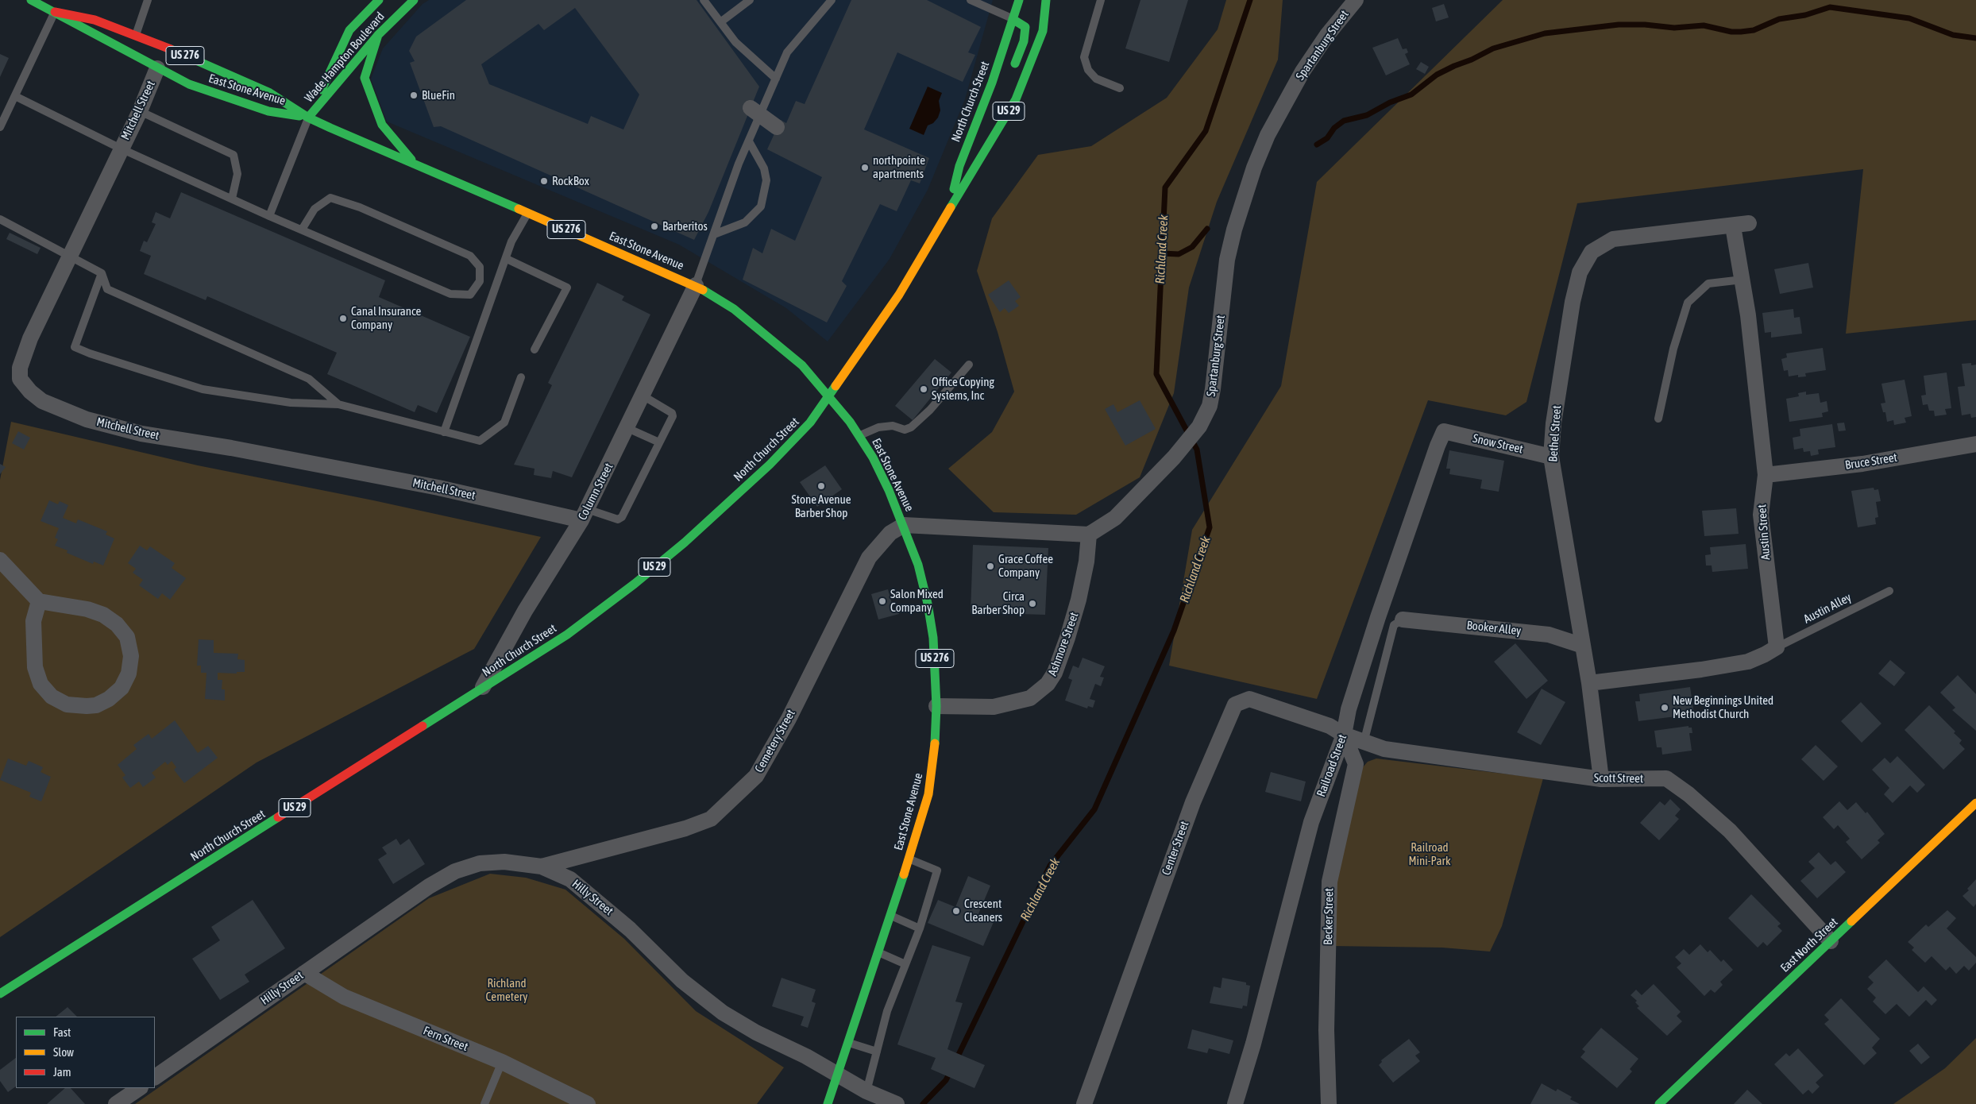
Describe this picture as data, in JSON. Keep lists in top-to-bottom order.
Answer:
{
  "streets": {
    "main road": [
      "US 276",
      "Wade Hampton Boulevard",
      "East Stone Avenue",
      "North Church Street",
      "US 29",
      "East North Street"
    ],
    "street": [
      "Spartanburg Street",
      "Mitchell Street",
      "Bethel Street",
      "Snow Street",
      "Bruce Street",
      "Column Street",
      "Austin Street",
      "Booker Alley",
      "Ashmore Street",
      "Cemetery Street",
      "Railroad Street",
      "Scott Street",
      "Center Street",
      "Hilly Street",
      "Becker Street",
      "Fern Street"
    ],
    "lane": ["Austin Alley"]
  },
  "crossings": [
    ["Spartanburg Street", "Ashmore Street"],
    ["Wade Hampton Boulevard", "East Stone Avenue"],
    ["East Stone Avenue", "Mitchell Street"],
    ["East Stone Avenue", "Column Street"],
    ["East Stone Avenue", "Ashmore Street"],
    ["East Stone Avenue", "Cemetery Street"],
    ["East Stone Avenue", "Hilly Street"],
    ["North Church Street", "Column Street"],
    ["Mitchell Street", "Column Street"],
    ["Bethel Street", "Snow Street"],
    ["Bethel Street", "Austin Street"],
    ["Bethel Street", "Booker Alley"],
    ["Bethel Street", "Scott Street"],
    ["Snow Street", "Railroad Street"],
    ["Bruce Street", "Austin Street"],
    ["Austin Street", "Austin Alley"],
    ["Cemetery Street", "Hilly Street"],
    ["Railroad Street", "Scott Street"],
    ["Railroad Street", "Center Street"],
    ["Railroad Street", "Becker Street"],
    ["Scott Street", "Center Street"],
    ["Scott Street", "Becker Street"],
    ["Scott Street", "East North Street"],
    ["Center Street", "Becker Street"],
    ["Hilly Street", "Fern Street"]
  ],
  "water": ["Richland Creek"],
  "parks": ["Railroad Mini-Park", "Richland Cemetery"],
  "places": [
    "BlueFin",
    "northpointe apartments",
    "RockBox",
    "Barberitos",
    "Canal Insurance Company",
    "Office Copying Systems, Inc",
    "Stone Avenue Barber Shop",
    "Grace Coffee Company",
    "Salon Mixed Company",
    "Circa Barber Shop",
    "New Beginnings United Methodist Church",
    "Crescent Cleaners"
  ],
  "legend": ["Fast", "Slow", "Jam"]
}
